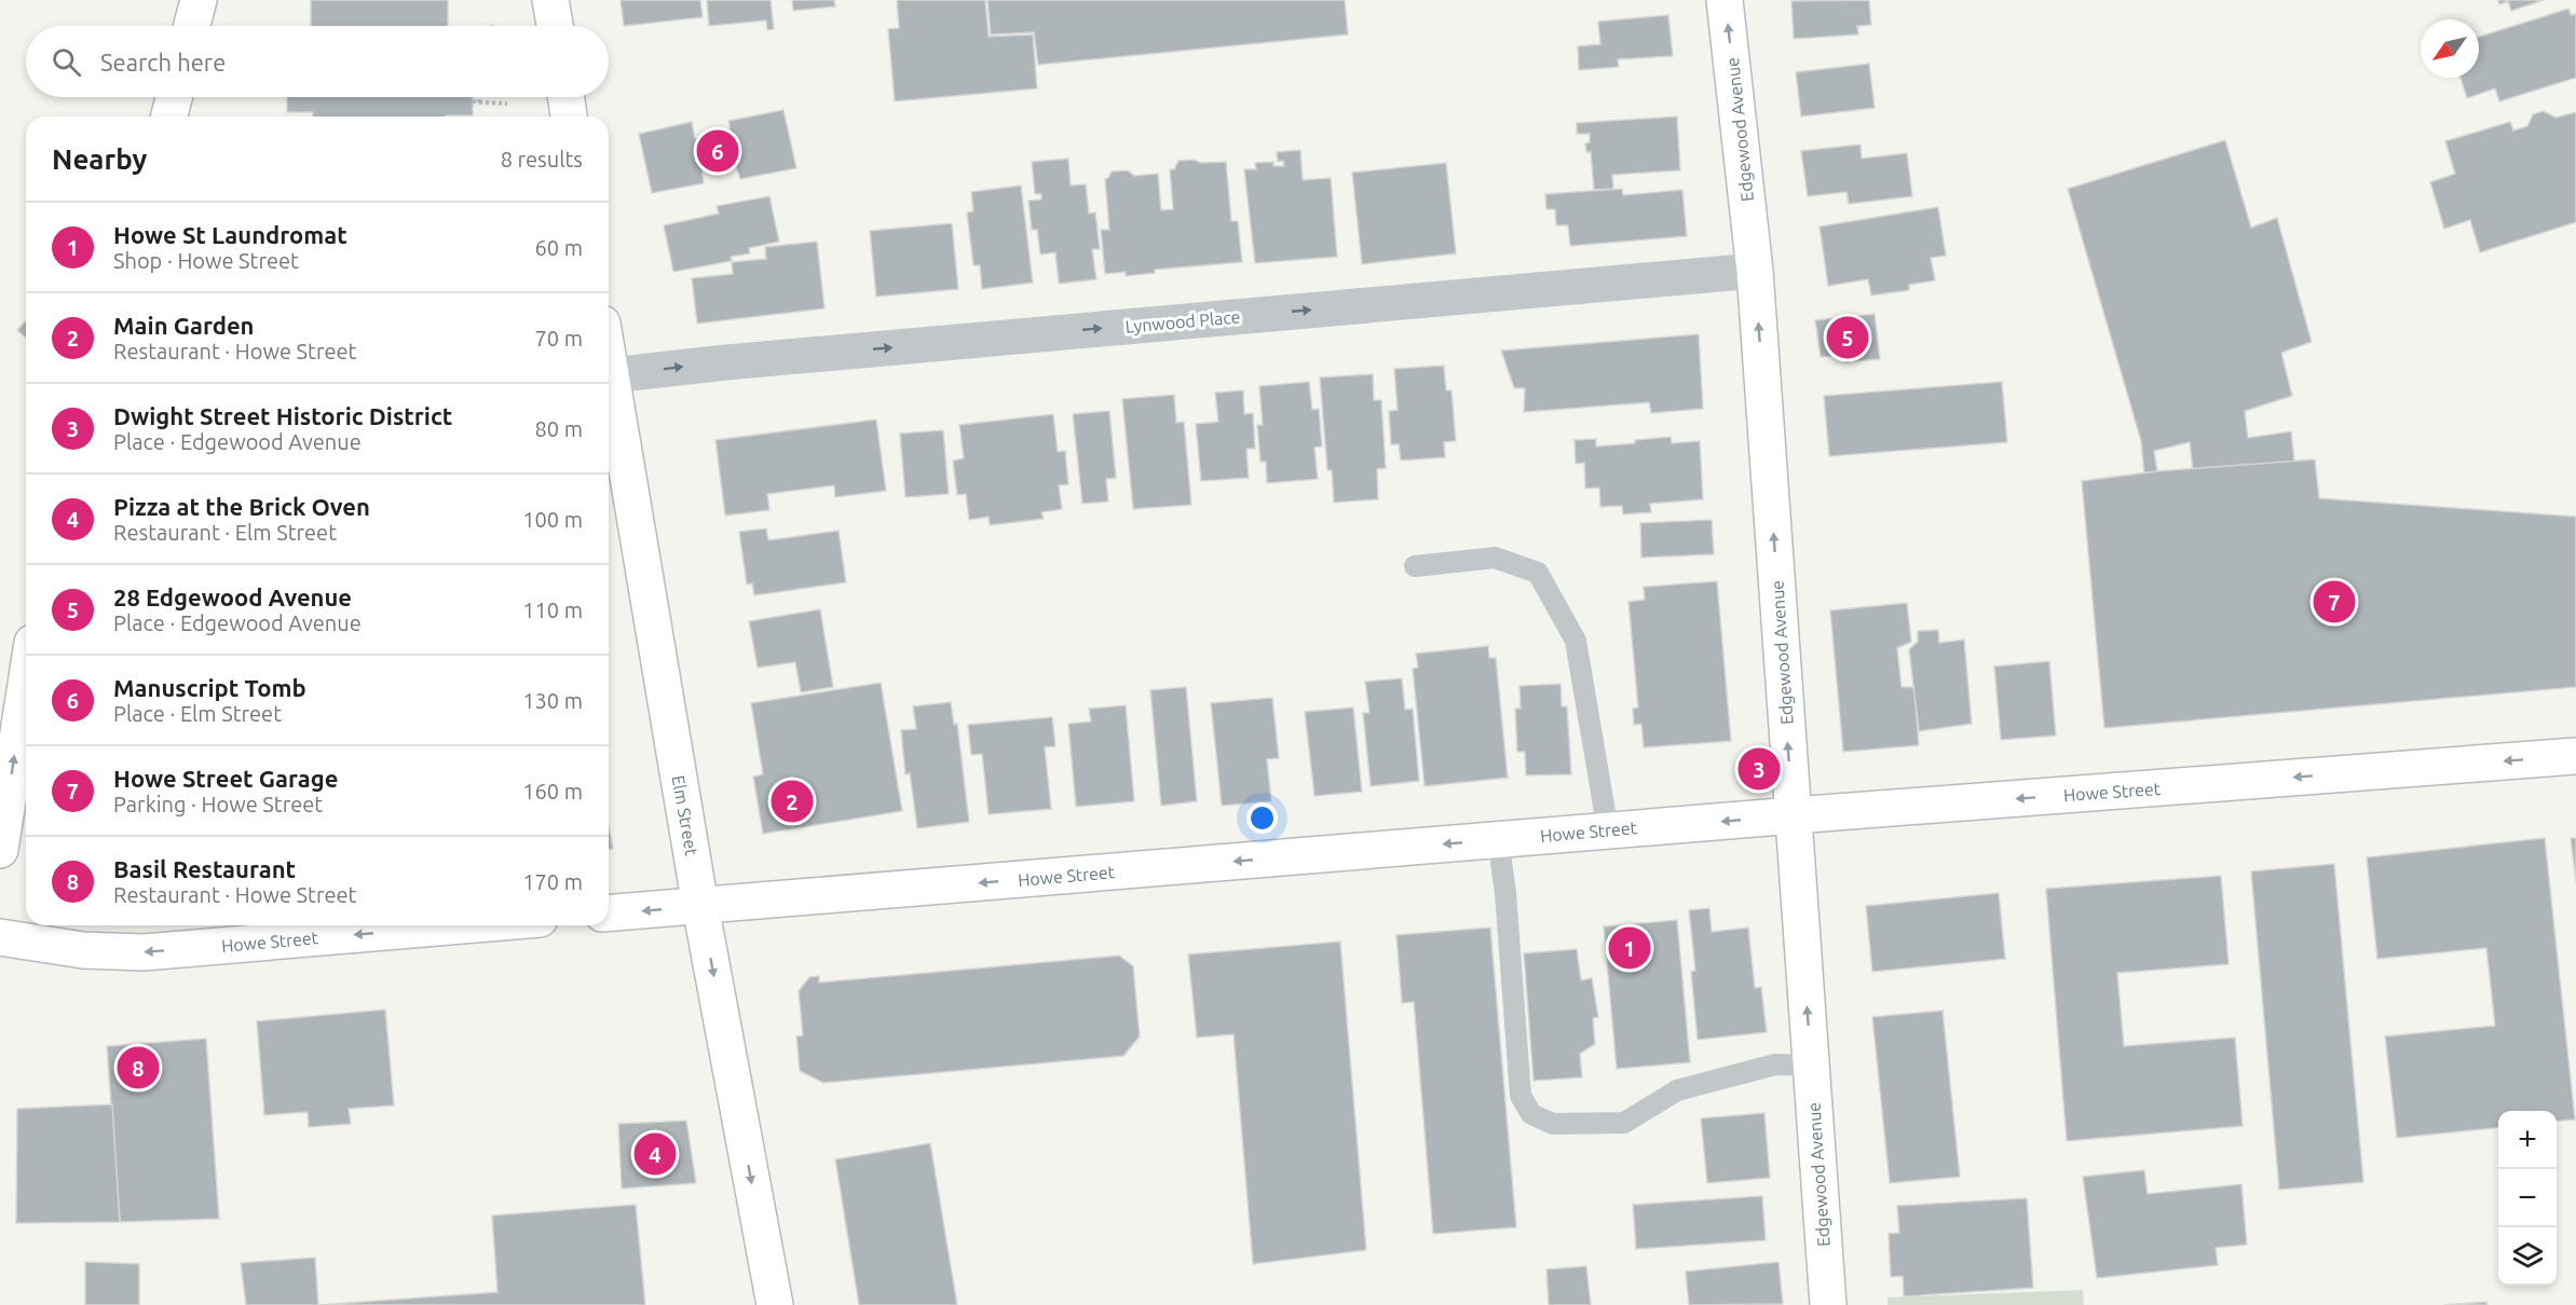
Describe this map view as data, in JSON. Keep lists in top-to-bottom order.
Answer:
{
  "streets": {
    "main road": ["Edgewood Avenue", "Howe Street", "Elm Street"],
    "street": ["Lynwood Place"]
  },
  "crossings": [
    ["Edgewood Avenue", "Lynwood Place"],
    ["Edgewood Avenue", "Howe Street"],
    ["Lynwood Place", "Elm Street"],
    ["Howe Street", "Elm Street"]
  ],
  "one_way": [
    "Edgewood Avenue",
    "Lynwood Place",
    "Howe Street",
    "Elm Street"
  ],
  "north": "bottom left",
  "page": {
    "search": "Search here",
    "heading": ["Nearby", "8 results"],
    "pins": [
      "6",
      "5",
      "7",
      "3",
      "2",
      "1",
      "8",
      "4"
    ],
    "list": [
      {
        "mark": "1",
        "name": "Howe St Laundromat",
        "note": "Shop · Howe Street",
        "value": "60 m"
      },
      {
        "mark": "2",
        "name": "Main Garden",
        "note": "Restaurant · Howe Street",
        "value": "70 m"
      },
      {
        "mark": "3",
        "name": "Dwight Street Historic District",
        "note": "Place · Edgewood Avenue",
        "value": "80 m"
      },
      {
        "mark": "4",
        "name": "Pizza at the Brick Oven",
        "note": "Restaurant · Elm Street",
        "value": "100 m"
      },
      {
        "mark": "5",
        "name": "28 Edgewood Avenue",
        "note": "Place · Edgewood Avenue",
        "value": "110 m"
      },
      {
        "mark": "6",
        "name": "Manuscript Tomb",
        "note": "Place · Elm Street",
        "value": "130 m"
      },
      {
        "mark": "7",
        "name": "Howe Street Garage",
        "note": "Parking · Howe Street",
        "value": "160 m"
      },
      {
        "mark": "8",
        "name": "Basil Restaurant",
        "note": "Restaurant · Howe Street",
        "value": "170 m"
      }
    ],
    "map_buttons": ["+", "−"]
  }
}
